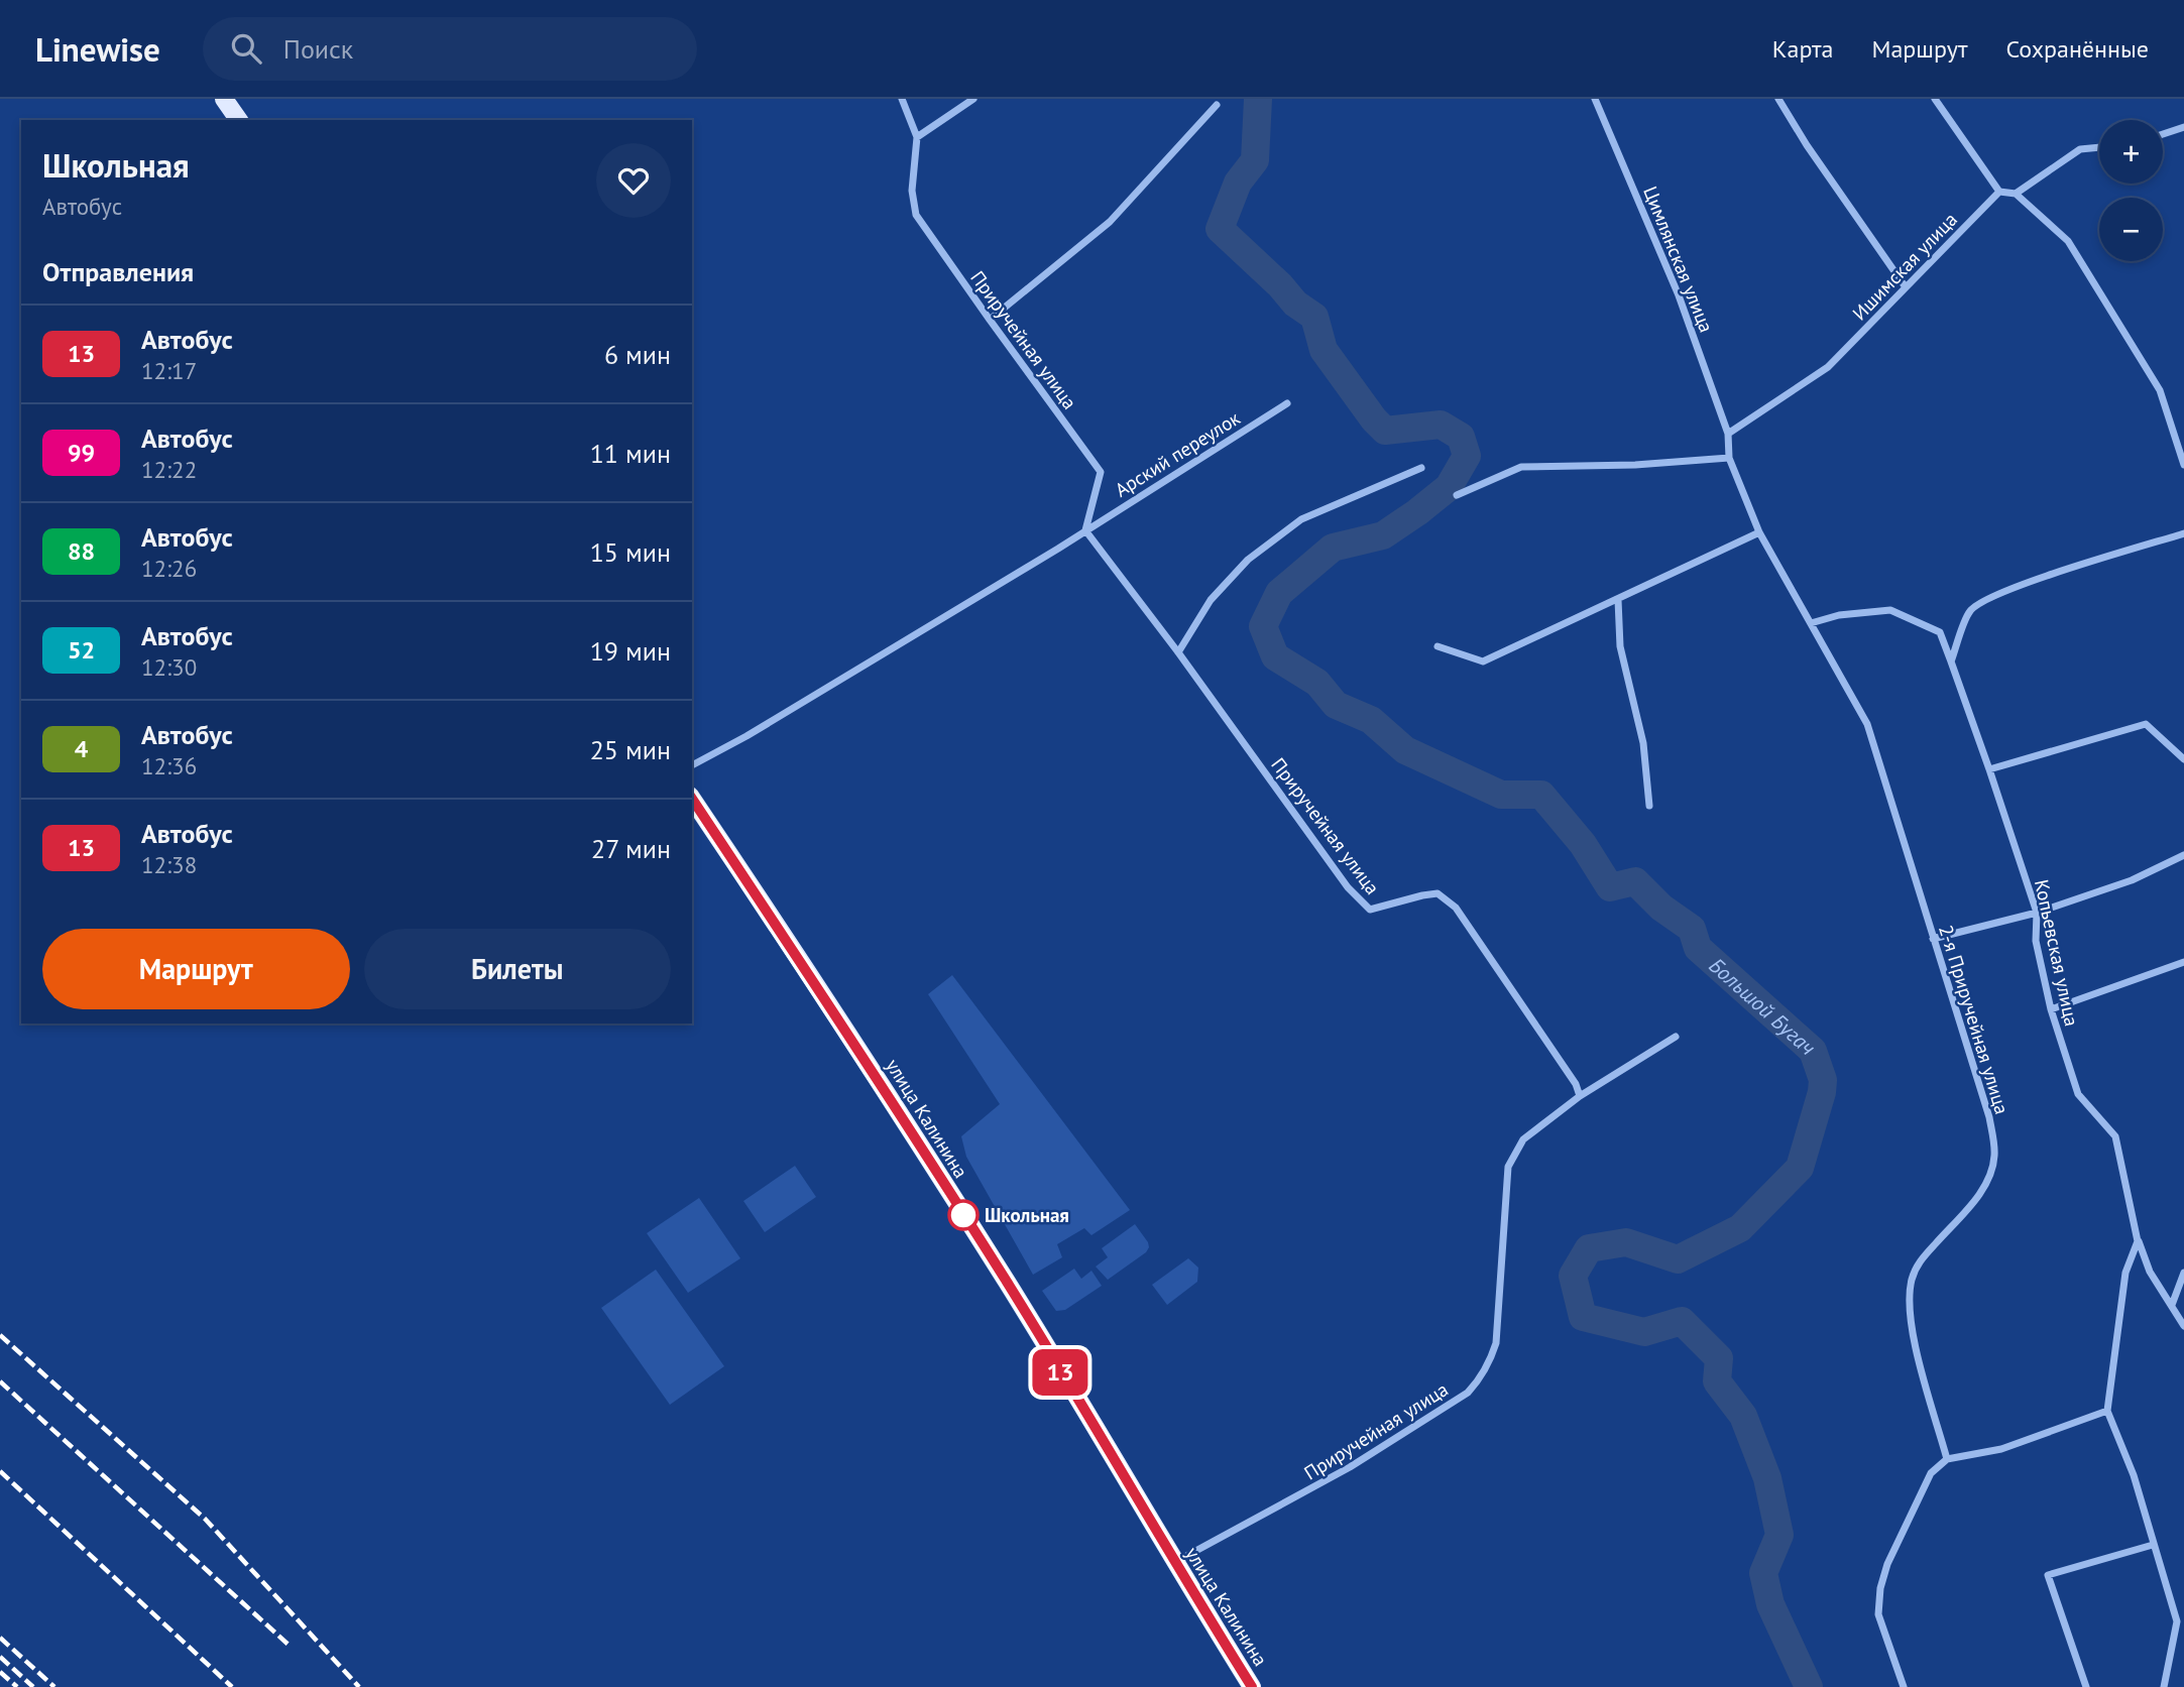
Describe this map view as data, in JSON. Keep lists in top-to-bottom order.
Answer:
{
  "streets": {
    "main road": ["улица Калинина"],
    "street": [
      "Цимлянская улица",
      "Ишимская улица",
      "Приручейная улица",
      "Арский переулок",
      "Копьевская улица",
      "2-я Приручейная улица"
    ]
  },
  "crossings": [
    ["Цимлянская улица", "Ишимская улица"],
    ["Цимлянская улица", "2-я Приручейная улица"],
    ["Ишимская улица", "2-я Приручейная улица"],
    ["Приручейная улица", "Арский переулок"],
    ["Приручейная улица", "улица Калинина"],
    ["Копьевская улица", "2-я Приручейная улица"]
  ],
  "water": ["Большой Бугач"],
  "places": ["Школьная"],
  "lines": ["bus line 13"],
  "page": {
    "header": "Linewise",
    "search": "Поиск",
    "nav": ["Карта", "Маршрут", "Сохранённые"],
    "on_map": "13",
    "map_buttons": ["+", "−"],
    "heading": [
      ["Школьная", "Автобус"],
      "Отправления"
    ],
    "list": [
      {
        "mark": "13",
        "name": "Автобус",
        "note": "12:17",
        "value": "6 мин"
      },
      {
        "mark": "99",
        "name": "Автобус",
        "note": "12:22",
        "value": "11 мин"
      },
      {
        "mark": "88",
        "name": "Автобус",
        "note": "12:26",
        "value": "15 мин"
      },
      {
        "mark": "52",
        "name": "Автобус",
        "note": "12:30",
        "value": "19 мин"
      },
      {
        "mark": "4",
        "name": "Автобус",
        "note": "12:36",
        "value": "25 мин"
      },
      {
        "mark": "13",
        "name": "Автобус",
        "note": "12:38",
        "value": "27 мин"
      }
    ],
    "buttons": ["Маршрут", "Билеты"]
  }
}
